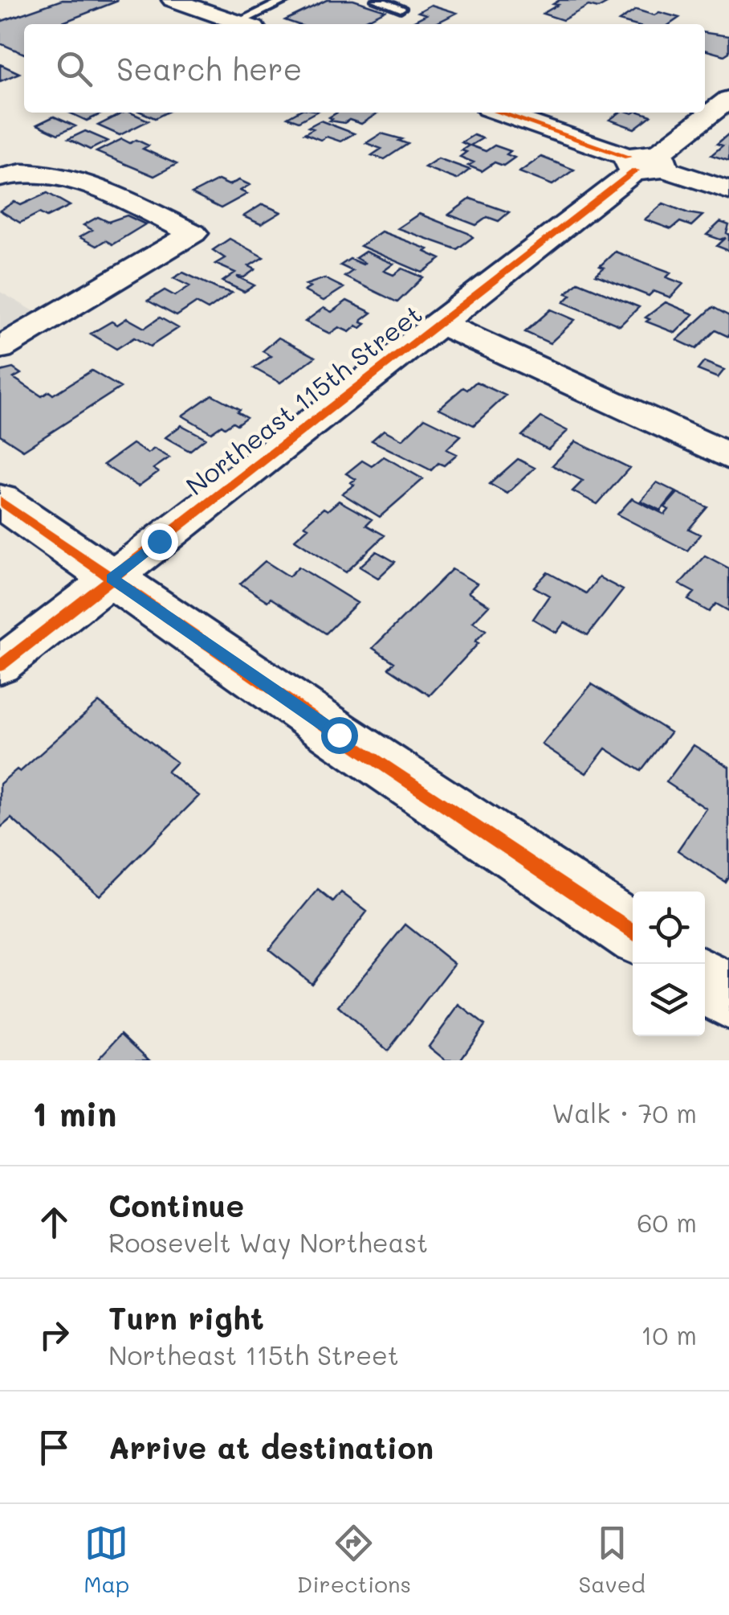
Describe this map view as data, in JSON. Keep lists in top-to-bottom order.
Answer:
{
  "streets": {
    "street": ["Northeast 115th Street"]
  },
  "page": {
    "search": "Search here",
    "heading": ["1 min", "Walk · 70 m"],
    "list": [
      ["Continue", "Roosevelt Way Northeast", "60 m"],
      ["Turn right", "Northeast 115th Street", "10 m"],
      "Arrive at destination"
    ],
    "nav": ["Map", "Directions", "Saved"]
  }
}
